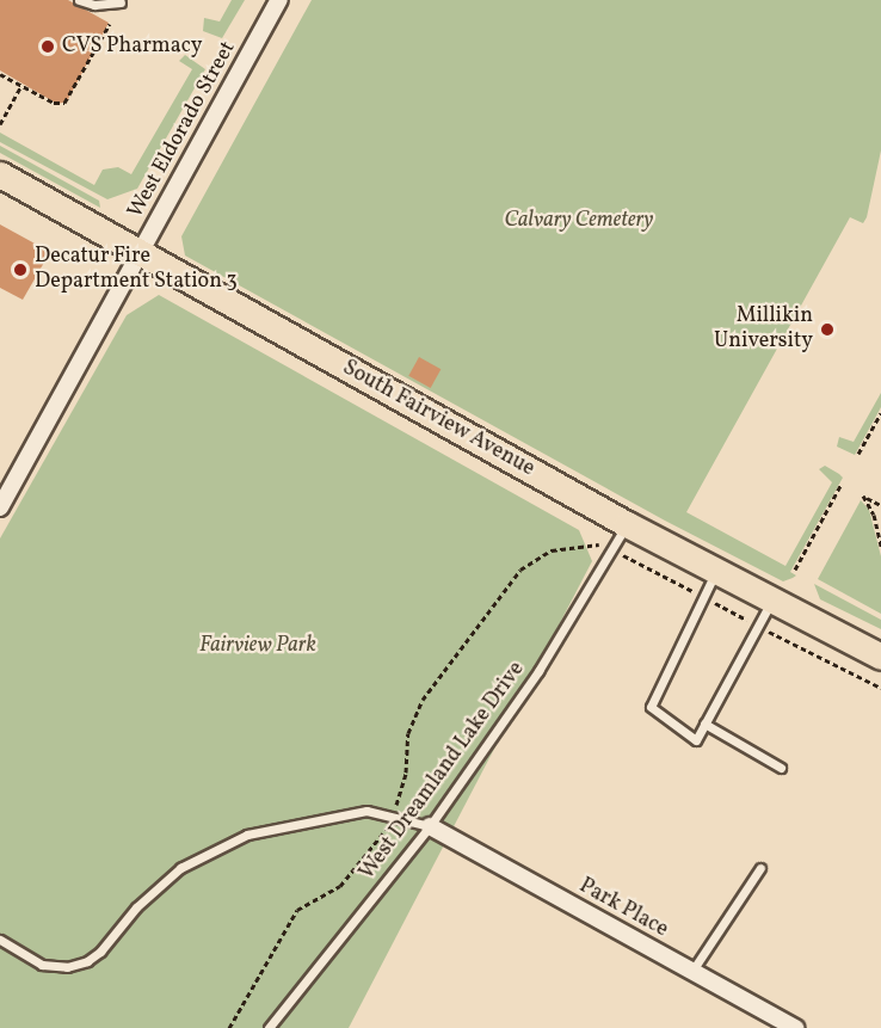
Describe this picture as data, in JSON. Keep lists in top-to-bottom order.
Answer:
{
  "streets": {
    "main road": ["South Fairview Avenue"],
    "street": ["West Eldorado Street", "Park Place"],
    "lane": ["West Dreamland Lake Drive"]
  },
  "crossings": [
    ["West Eldorado Street", "South Fairview Avenue"],
    ["South Fairview Avenue", "West Dreamland Lake Drive"],
    ["West Dreamland Lake Drive", "Park Place"]
  ],
  "parks": ["Calvary Cemetery", "Fairview Park"],
  "places": ["CVS Pharmacy", "Decatur Fire Department Station 3", "Millikin University"]
}
